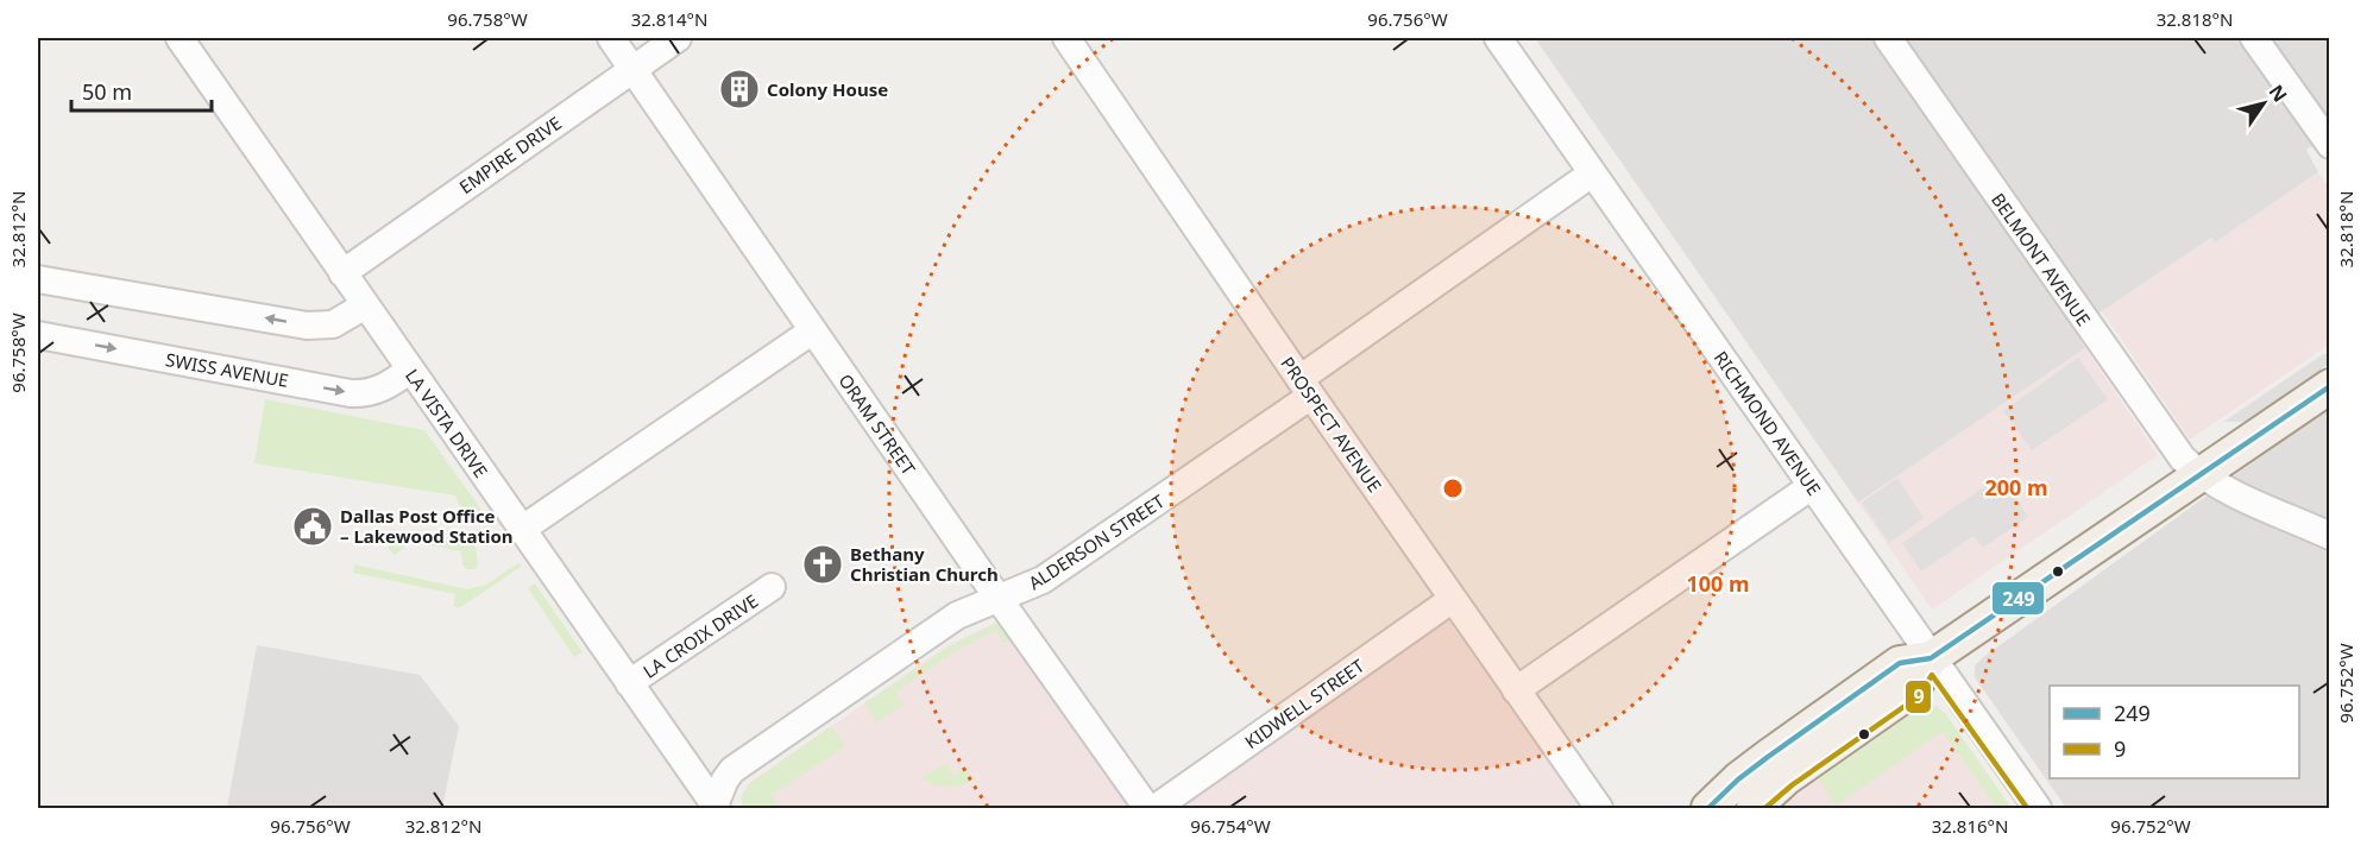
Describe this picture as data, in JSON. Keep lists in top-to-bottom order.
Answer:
{
  "streets": {
    "street": [
      "EMPIRE DRIVE",
      "BELMONT AVENUE",
      "SWISS AVENUE",
      "LA VISTA DRIVE",
      "RICHMOND AVENUE",
      "ORAM STREET",
      "PROSPECT AVENUE",
      "ALDERSON STREET",
      "LA CROIX DRIVE",
      "KIDWELL STREET"
    ]
  },
  "crossings": [
    ["EMPIRE DRIVE", "LA VISTA DRIVE"],
    ["EMPIRE DRIVE", "ORAM STREET"],
    ["SWISS AVENUE", "LA VISTA DRIVE"],
    ["LA VISTA DRIVE", "ALDERSON STREET"],
    ["LA VISTA DRIVE", "LA CROIX DRIVE"],
    ["RICHMOND AVENUE", "ALDERSON STREET"],
    ["ORAM STREET", "ALDERSON STREET"],
    ["PROSPECT AVENUE", "ALDERSON STREET"],
    ["PROSPECT AVENUE", "KIDWELL STREET"]
  ],
  "places": {
    "building": ["Colony House"],
    "public building": ["Dallas Post Office – Lakewood Station"],
    "church": ["Bethany Christian Church"]
  },
  "lines": ["transit line 249", "transit line 9"],
  "legend": ["249", "9"],
  "scale_bar": "50 m",
  "north": "top right",
  "coordinates": [
    "96.758°W",
    "32.814°N",
    "96.756°W",
    "32.818°N",
    "32.812°N",
    "96.752°W",
    "96.754°W",
    "32.816°N"
  ],
  "rings": ["200 m", "100 m"]
}
